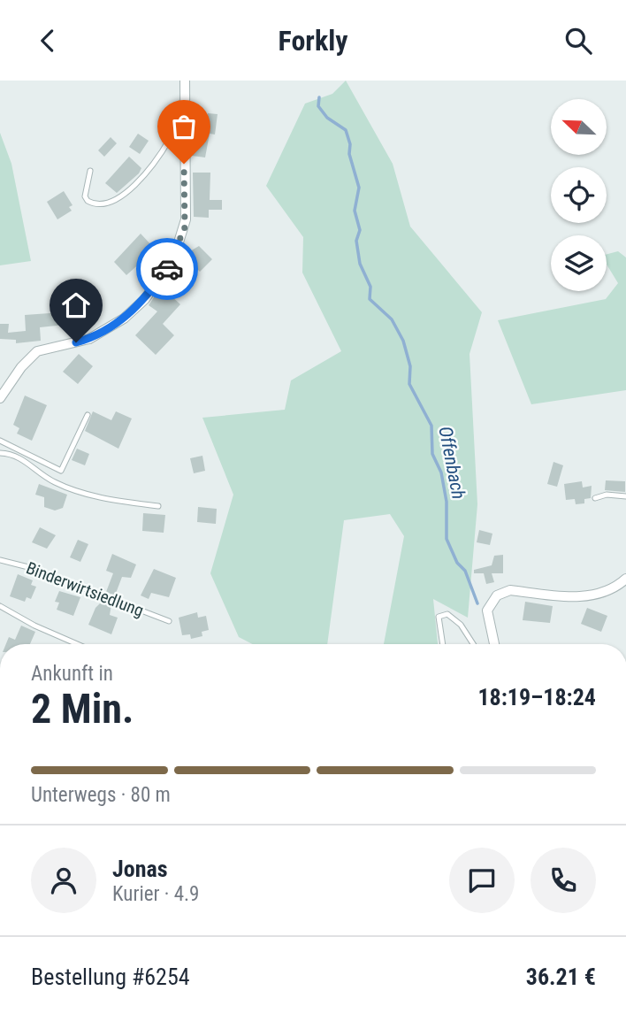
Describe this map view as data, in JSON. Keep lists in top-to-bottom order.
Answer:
{
  "streets": {
    "lane": ["Binderwirtsiedlung"]
  },
  "water": ["Offenbach"],
  "north": "top left",
  "page": {
    "header": "Forkly",
    "heading": ["2 Min.", "Ankunft in", "18:19–18:24"],
    "panel": [
      "Jonas",
      "Kurier · 4.9",
      "Bestellung #6254",
      "36.21 €"
    ],
    "bar": "Unterwegs · 80 m"
  }
}
